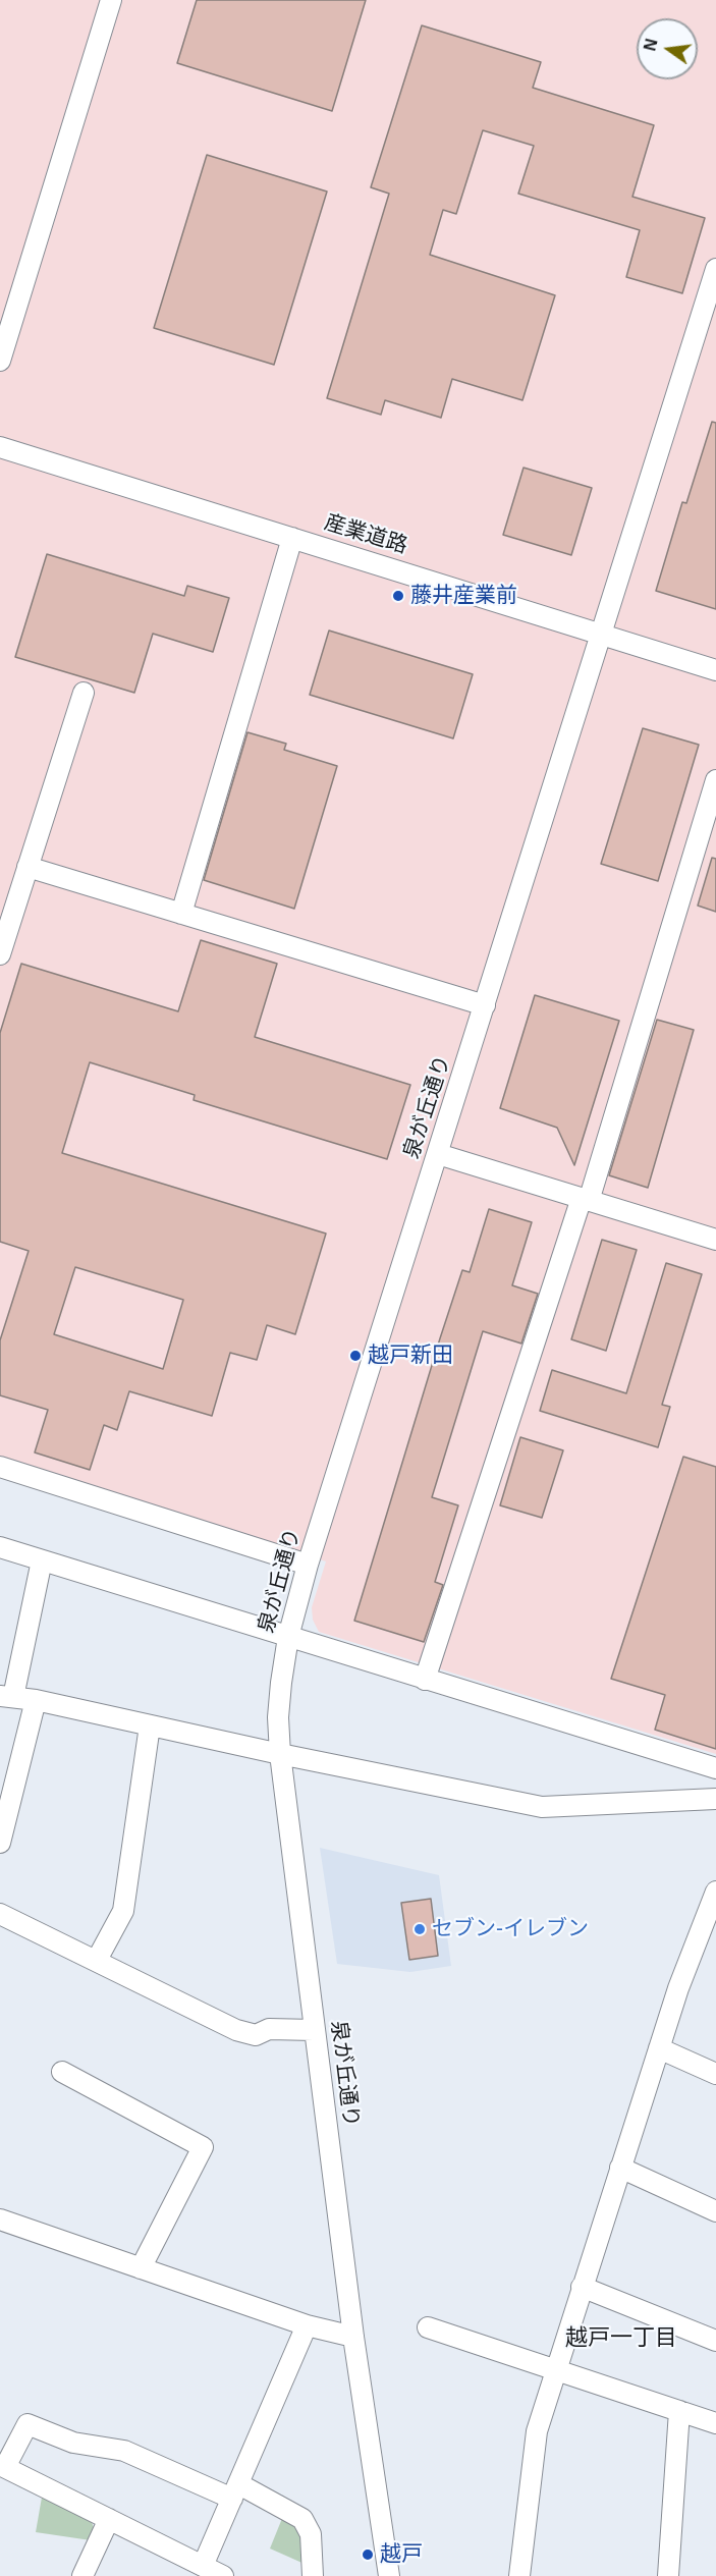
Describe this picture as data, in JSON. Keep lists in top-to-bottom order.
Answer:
{
  "streets": {
    "street": ["産業道路", "泉が丘通り"]
  },
  "crossings": [
    ["産業道路", "泉が丘通り"]
  ],
  "districts": ["越戸一丁目"],
  "places": [
    "藤井産業前",
    "越戸新田",
    "セブン-イレブン",
    "越戸"
  ],
  "north": "left"
}
